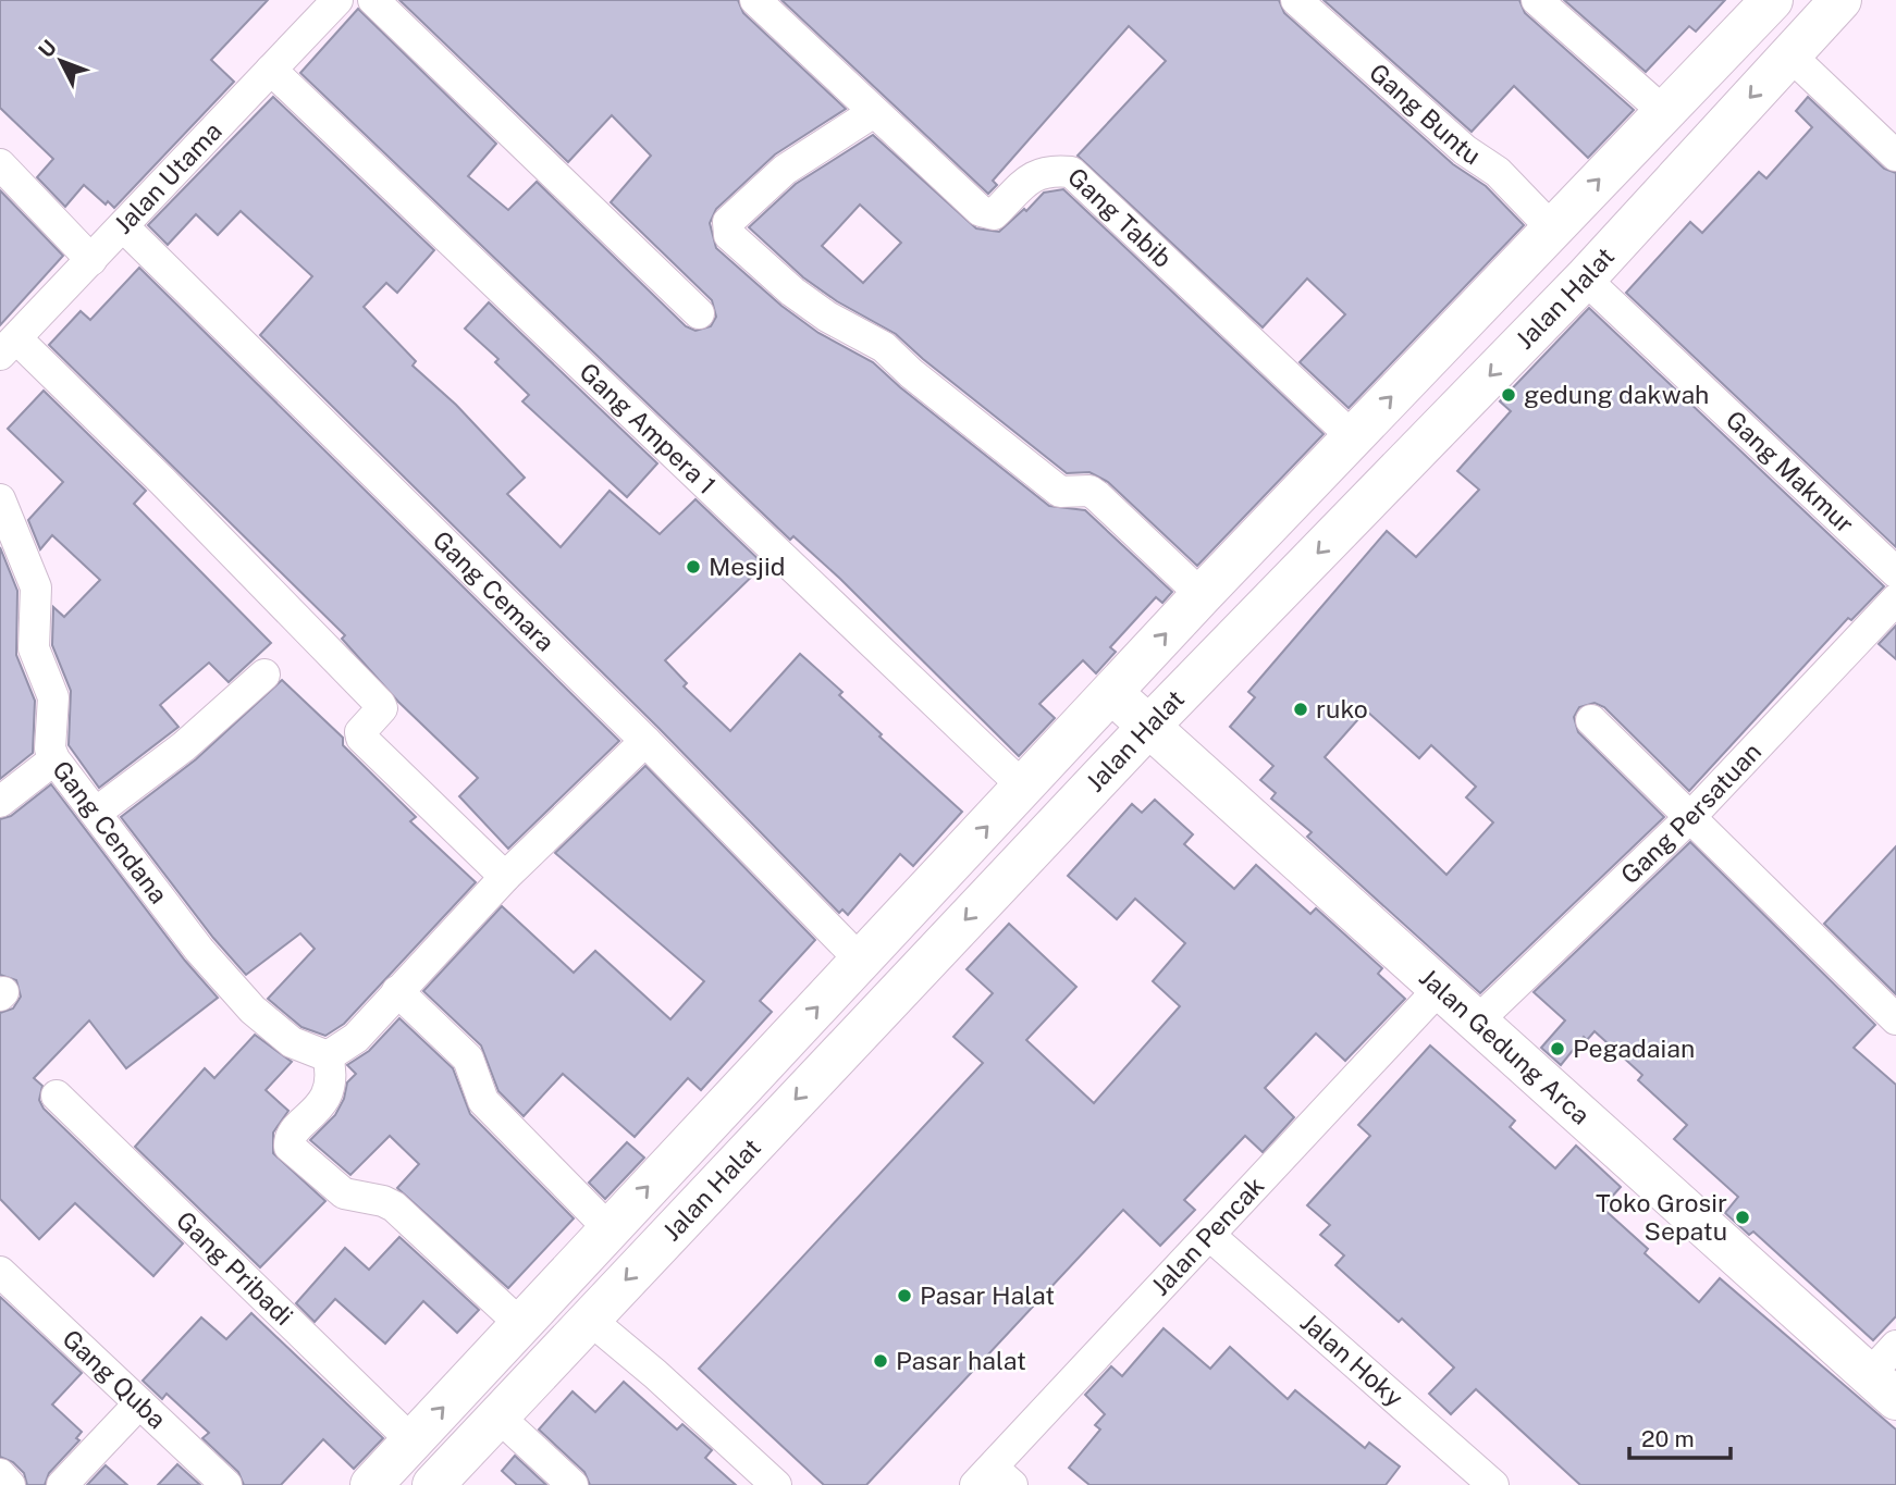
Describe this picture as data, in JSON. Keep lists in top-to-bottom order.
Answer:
{
  "streets": {
    "main road": ["Jalan Halat", "Jalan Gedung Arca"],
    "street": [
      "Gang Buntu",
      "Jalan Utama",
      "Gang Tabib",
      "Gang Ampera 1",
      "Gang Makmur",
      "Gang Cemara",
      "Gang Persatuan",
      "Gang Cendana",
      "Jalan Pencak",
      "Gang Pribadi",
      "Jalan Hoky",
      "Gang Quba"
    ]
  },
  "crossings": [
    ["Gang Buntu", "Jalan Halat"],
    ["Jalan Utama", "Gang Ampera 1"],
    ["Jalan Utama", "Gang Cemara"],
    ["Gang Tabib", "Jalan Halat"],
    ["Jalan Halat", "Gang Ampera 1"],
    ["Jalan Halat", "Gang Makmur"],
    ["Jalan Halat", "Gang Cemara"],
    ["Jalan Halat", "Jalan Gedung Arca"],
    ["Jalan Halat", "Gang Pribadi"],
    ["Gang Persatuan", "Jalan Gedung Arca"],
    ["Jalan Gedung Arca", "Jalan Pencak"],
    ["Jalan Pencak", "Jalan Hoky"]
  ],
  "places": [
    "gedung dakwah",
    "Mesjid",
    "ruko",
    "Pegadaian",
    "Toko Grosir Sepatu",
    "Pasar Halat",
    "Pasar halat"
  ],
  "scale_bar": "20 m",
  "north": "top left"
}
